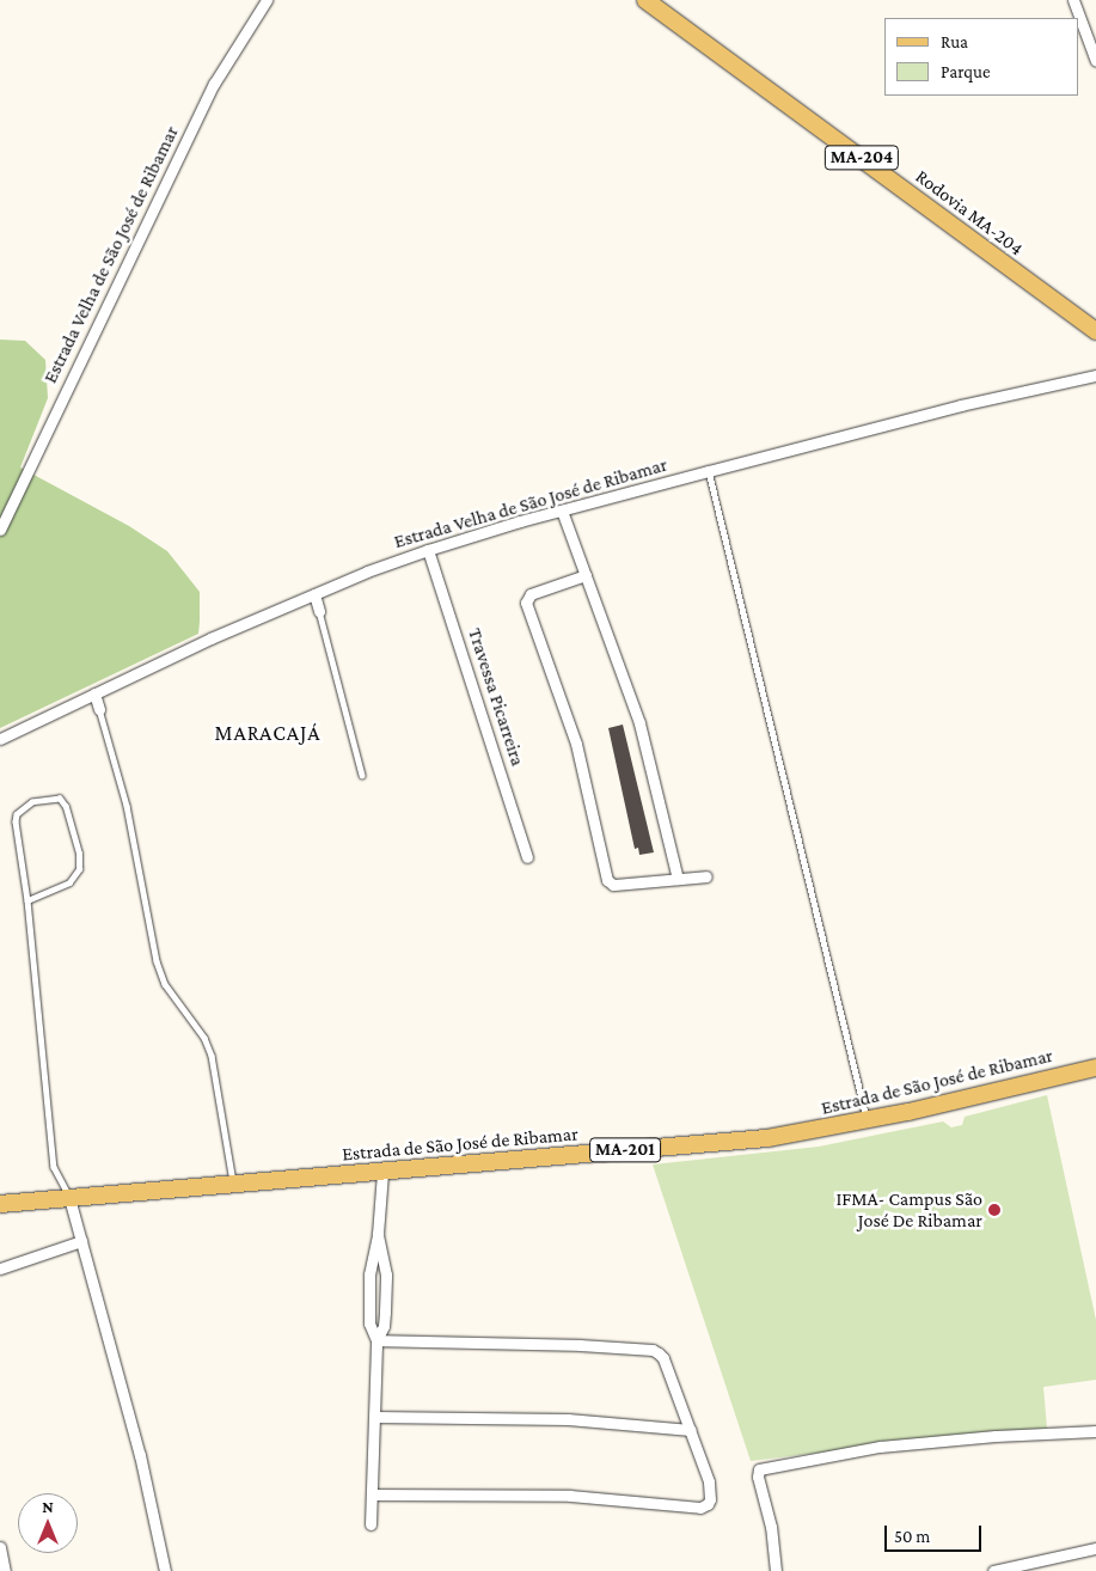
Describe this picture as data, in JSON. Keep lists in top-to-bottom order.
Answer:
{
  "streets": {
    "main road": [
      "MA-204",
      "Rodovia MA-204",
      "Estrada de São José de Ribamar",
      "MA-201"
    ],
    "street": ["Estrada Velha de São José de Ribamar", "Travessa Picarreira"]
  },
  "crossings": [
    ["Estrada Velha de São José de Ribamar", "Travessa Picarreira"]
  ],
  "districts": ["MARACAJÁ"],
  "places": ["IFMA- Campus São José De Ribamar"],
  "legend": ["Rua", "Parque"],
  "scale_bar": "50 m",
  "north": "top"
}
